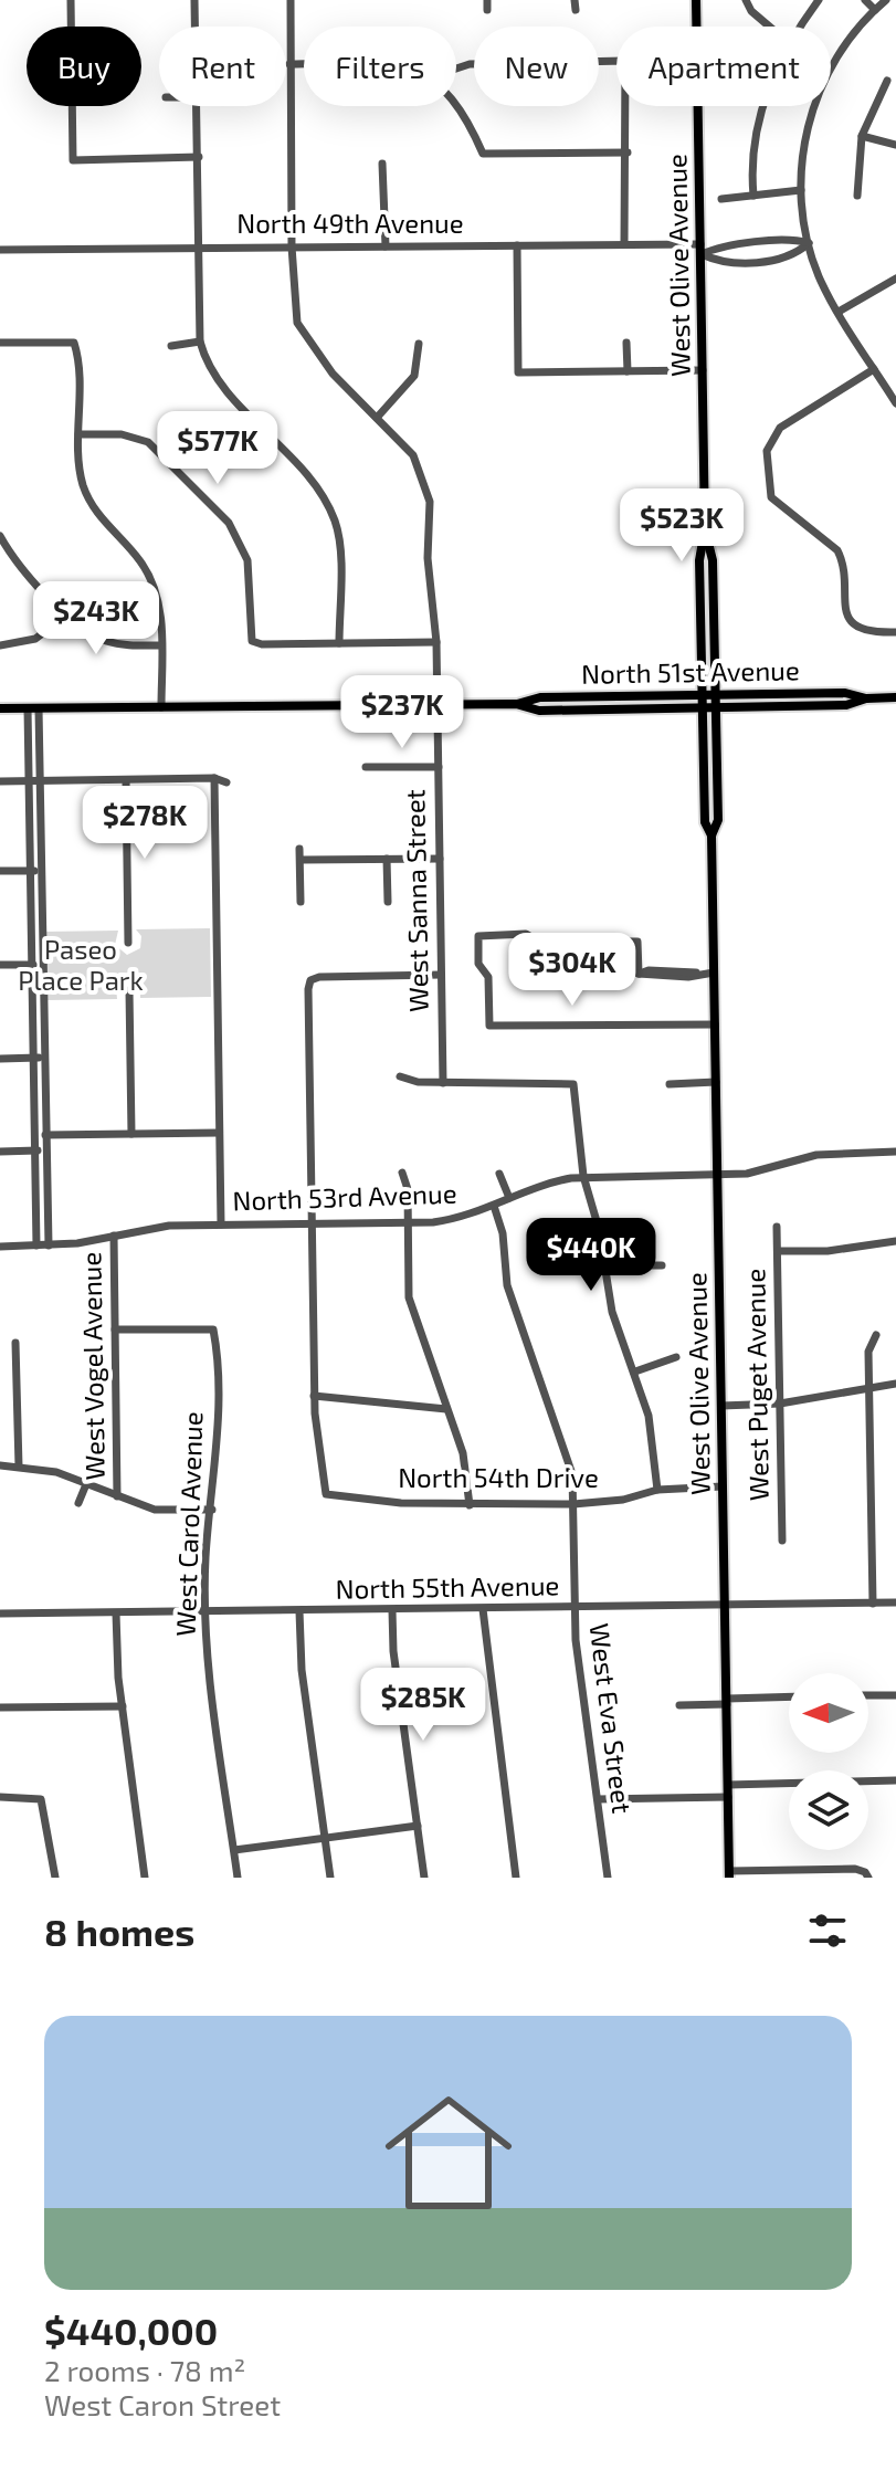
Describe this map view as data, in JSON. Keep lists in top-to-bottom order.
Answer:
{
  "streets": {
    "main road": ["West Olive Avenue", "North 51st Avenue"],
    "street": [
      "North 49th Avenue",
      "West Sanna Street",
      "North 53rd Avenue",
      "West Vogel Avenue",
      "West Puget Avenue",
      "North 54th Drive",
      "West Carol Avenue",
      "North 55th Avenue",
      "West Eva Street"
    ]
  },
  "crossings": [
    ["North 49th Avenue", "West Olive Avenue"],
    ["West Olive Avenue", "North 51st Avenue"],
    ["West Olive Avenue", "North 53rd Avenue"],
    ["West Olive Avenue", "North 54th Drive"],
    ["West Olive Avenue", "North 55th Avenue"],
    ["North 51st Avenue", "West Sanna Street"],
    ["North 53rd Avenue", "West Vogel Avenue"],
    ["North 53rd Avenue", "West Eva Street"],
    ["West Vogel Avenue", "West Carol Avenue"],
    ["North 54th Drive", "West Eva Street"],
    ["West Carol Avenue", "North 55th Avenue"],
    ["North 55th Avenue", "West Eva Street"]
  ],
  "parks": ["Paseo Place Park"],
  "north": "left",
  "page": {
    "chip": [
      "Buy",
      "Rent",
      "Filters",
      "New",
      "Apartment"
    ],
    "price": [
      "$577K",
      "$523K",
      "$243K",
      "$237K",
      "$278K",
      "$304K",
      "$440K",
      "$285K"
    ],
    "heading": "8 homes",
    "list": [
      {
        "name": "$440,000",
        "note": "2 rooms · 78 m² · West Caron Street"
      }
    ]
  }
}
